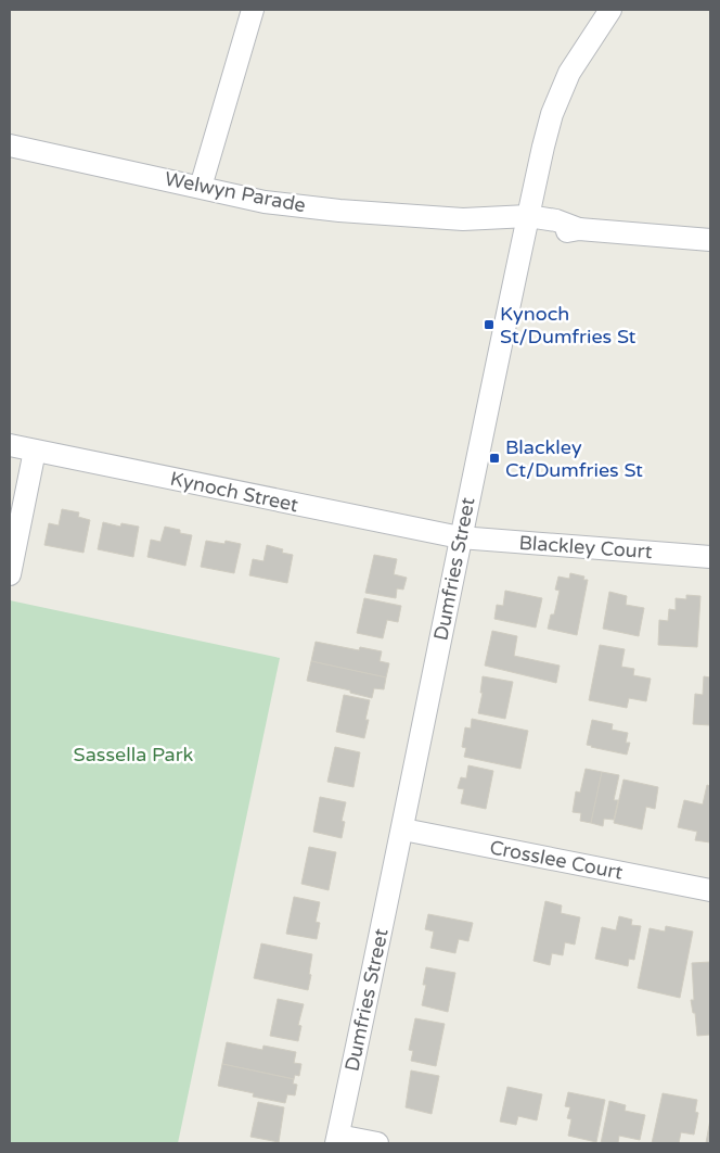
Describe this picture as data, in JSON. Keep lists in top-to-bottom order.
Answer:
{
  "streets": {
    "street": [
      "Welwyn Parade",
      "Kynoch Street",
      "Blackley Court",
      "Dumfries Street",
      "Crosslee Court"
    ]
  },
  "crossings": [
    ["Welwyn Parade", "Dumfries Street"],
    ["Kynoch Street", "Blackley Court"],
    ["Kynoch Street", "Dumfries Street"],
    ["Blackley Court", "Dumfries Street"],
    ["Dumfries Street", "Crosslee Court"]
  ],
  "parks": ["Sassella Park"],
  "places": {
    "transit": ["Kynoch St/Dumfries St", "Blackley Ct/Dumfries St"]
  }
}
